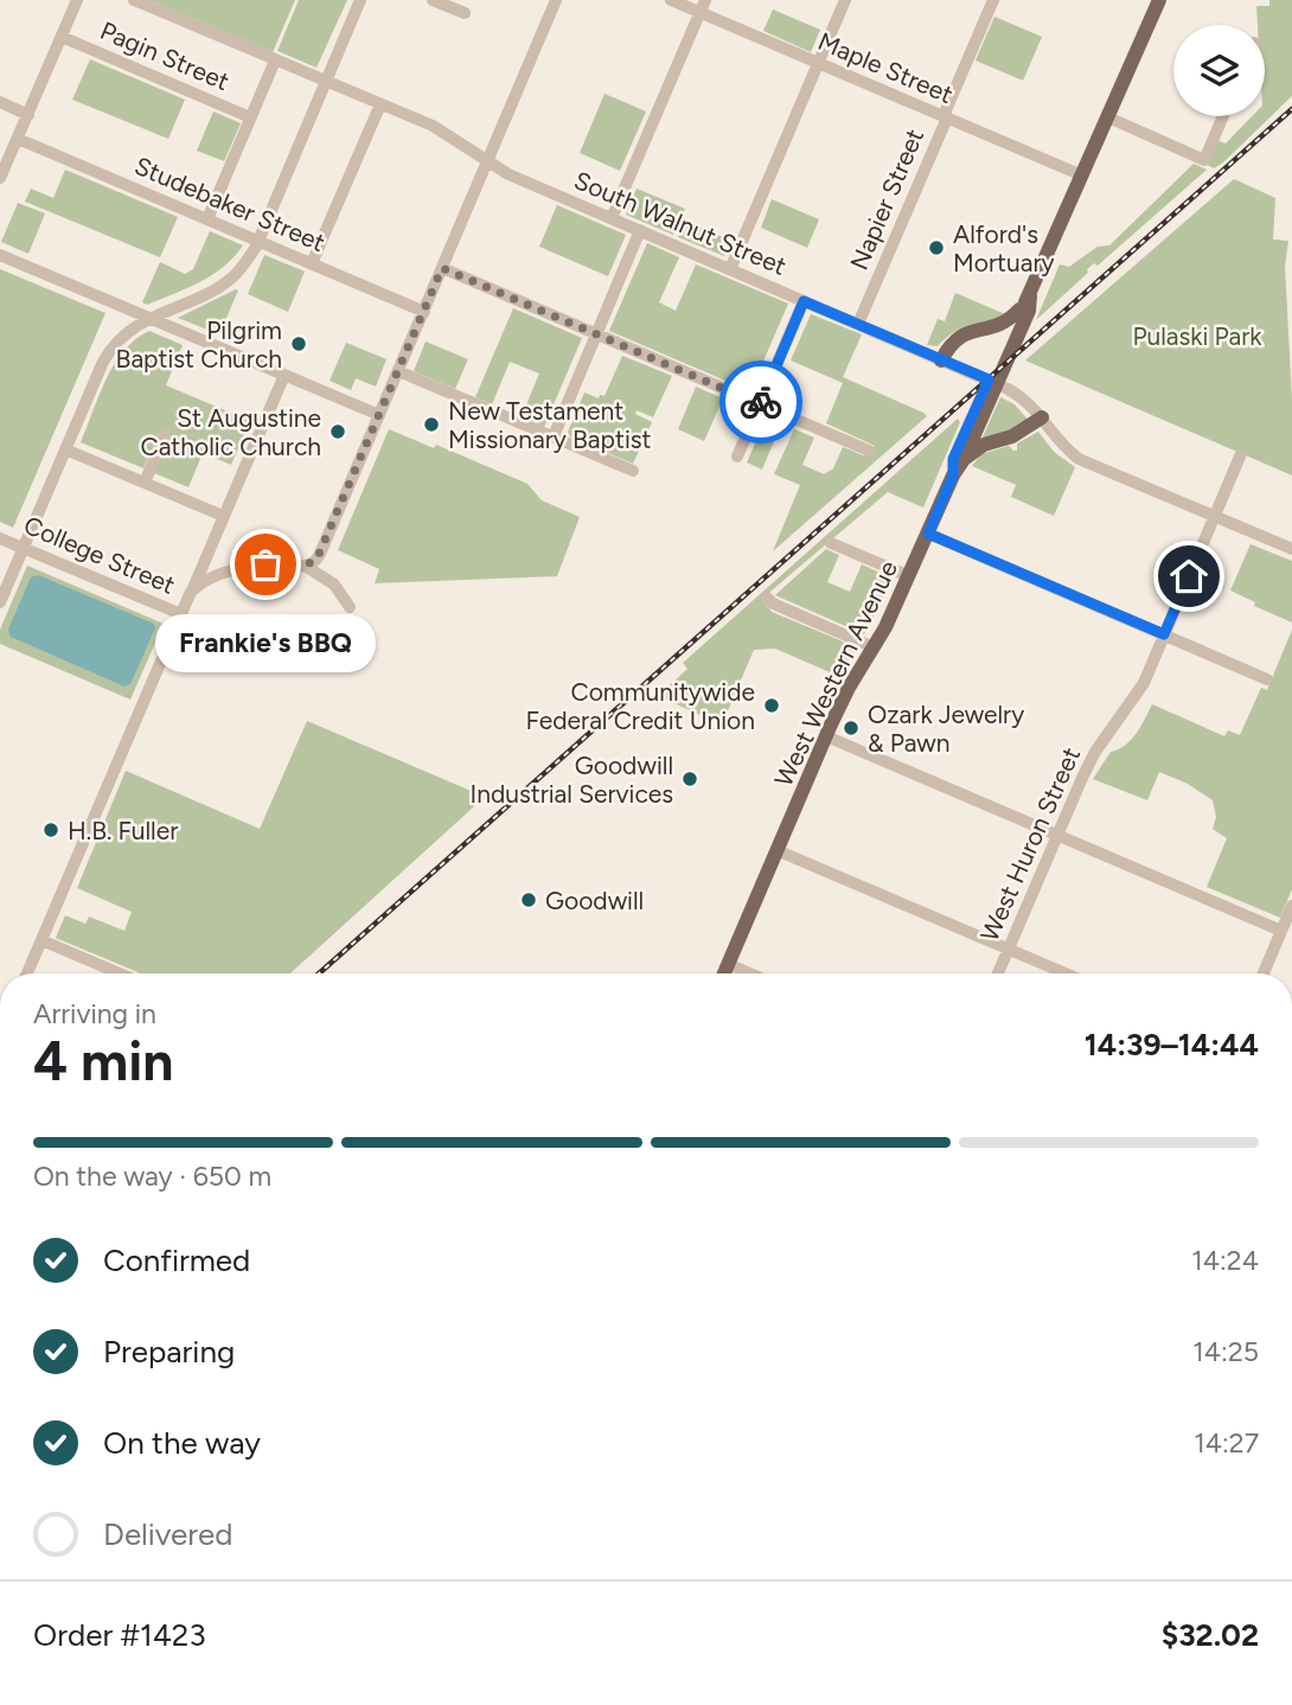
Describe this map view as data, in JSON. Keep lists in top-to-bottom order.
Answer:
{
  "streets": {
    "main road": ["West Western Avenue"],
    "street": [
      "Pagin Street",
      "Maple Street",
      "Napier Street",
      "Studebaker Street",
      "South Walnut Street",
      "College Street",
      "West Huron Street"
    ]
  },
  "crossings": [
    ["Maple Street", "Napier Street"],
    ["Maple Street", "West Western Avenue"],
    ["Napier Street", "South Walnut Street"],
    ["South Walnut Street", "West Western Avenue"],
    ["South Walnut Street", "West Huron Street"]
  ],
  "parks": ["Pulaski Park"],
  "places": [
    "Alford's Mortuary",
    "Pilgrim Baptist Church",
    "New Testament Missionary Baptist",
    "St Augustine Catholic Church",
    "Frankie's BBQ",
    "Communitywide Federal Credit Union",
    "Ozark Jewelry & Pawn",
    "Goodwill Industrial Services",
    "H.B. Fuller",
    "Goodwill"
  ],
  "page": {
    "bubble": "Frankie's BBQ",
    "heading": ["4 min", "Arriving in", "14:39–14:44"],
    "panel": ["Order #1423", "$32.02"],
    "bar": "On the way · 650 m",
    "list": [
      ["Confirmed", "14:24"],
      ["Preparing", "14:25"],
      ["On the way", "14:27"],
      "Delivered"
    ]
  }
}
